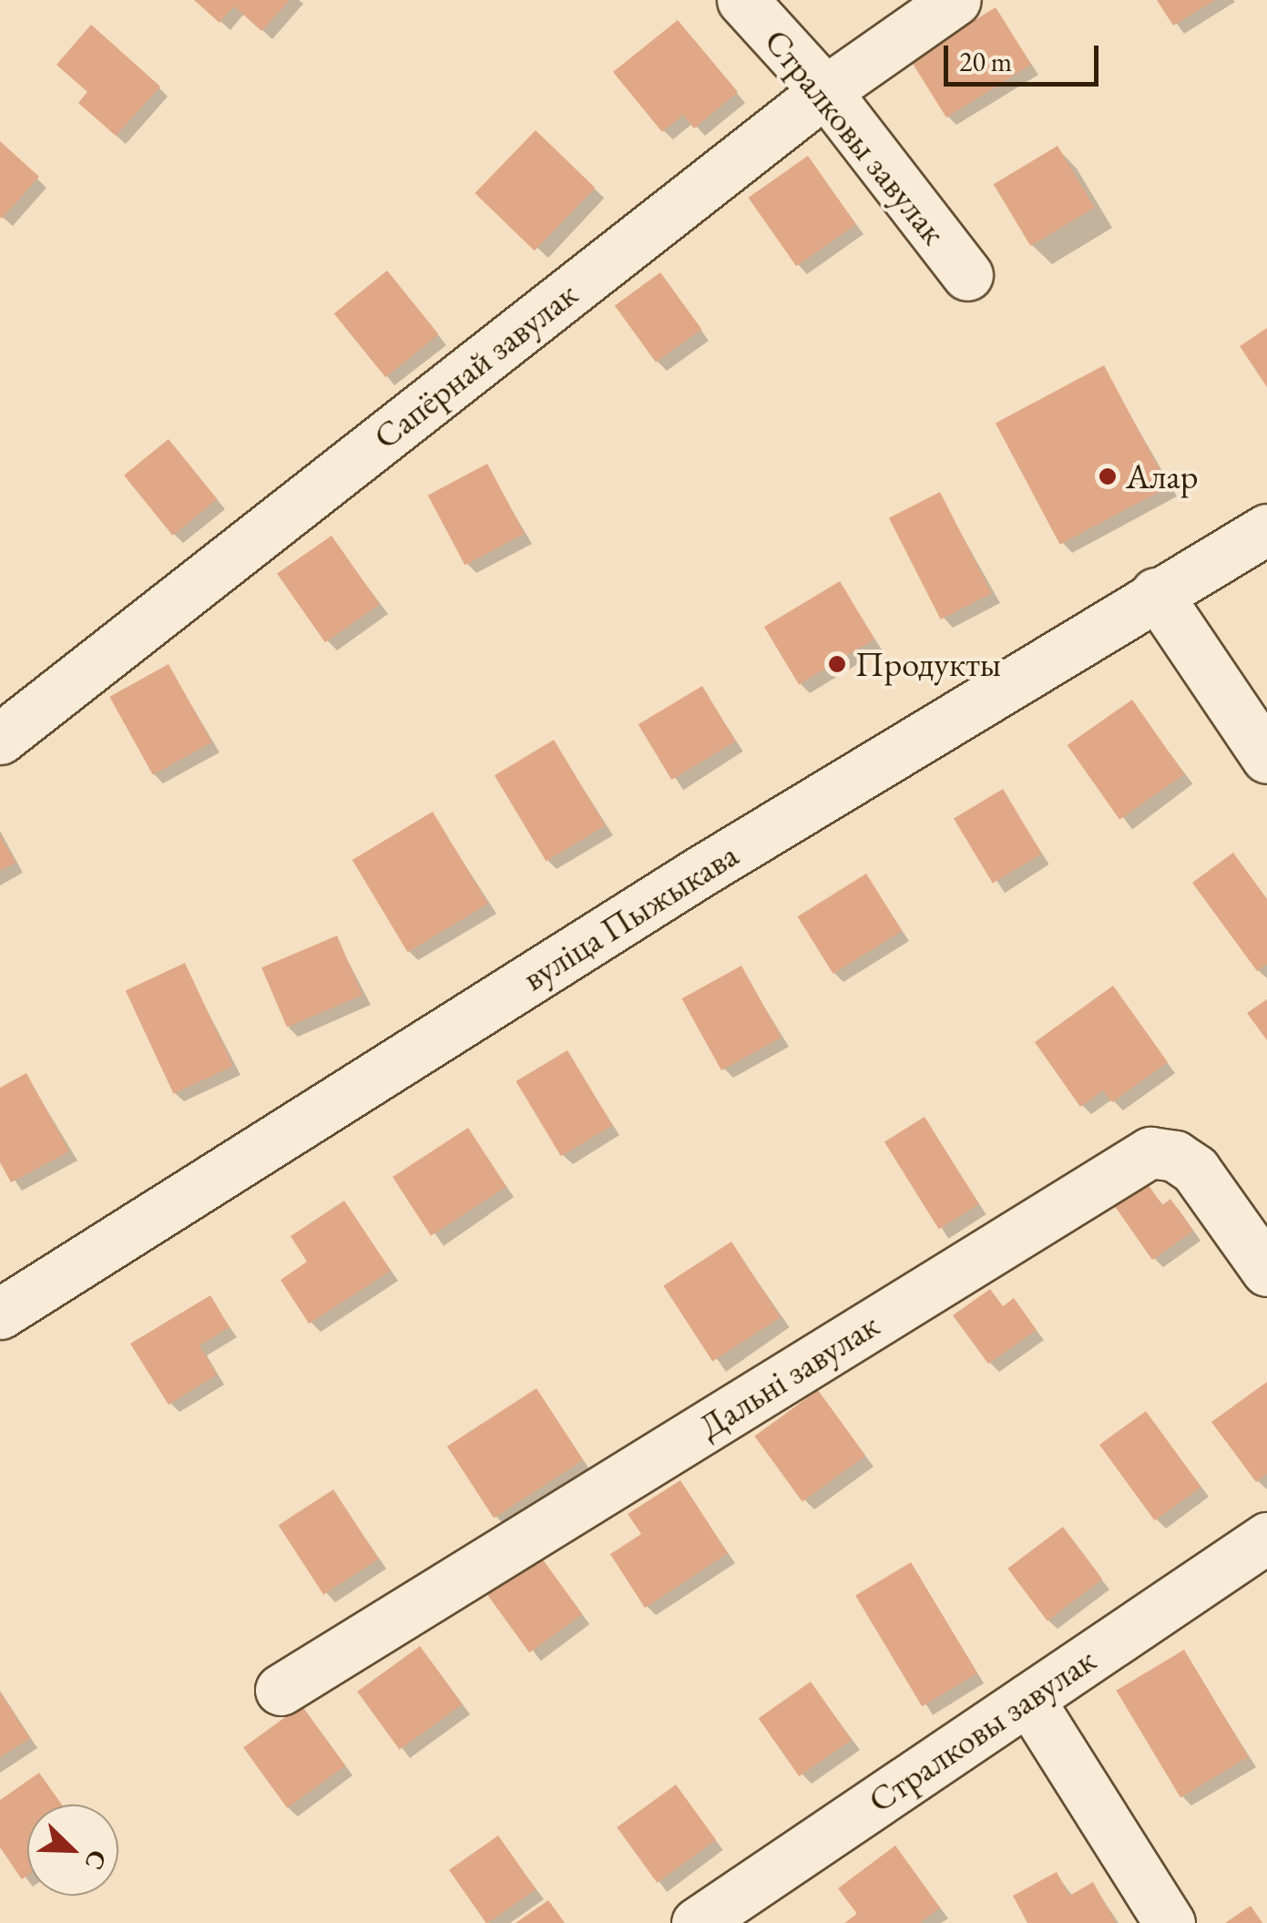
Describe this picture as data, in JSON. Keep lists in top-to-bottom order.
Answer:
{
  "streets": {
    "street": [
      "Стралковы завулак",
      "Сапёрнай завулак",
      "вуліца Пыжыкава",
      "Дальні завулак"
    ]
  },
  "crossings": [
    ["Стралковы завулак", "Сапёрнай завулак"]
  ],
  "places": ["Алар", "Продукты"],
  "scale_bar": "20 m",
  "north": "bottom right"
}
